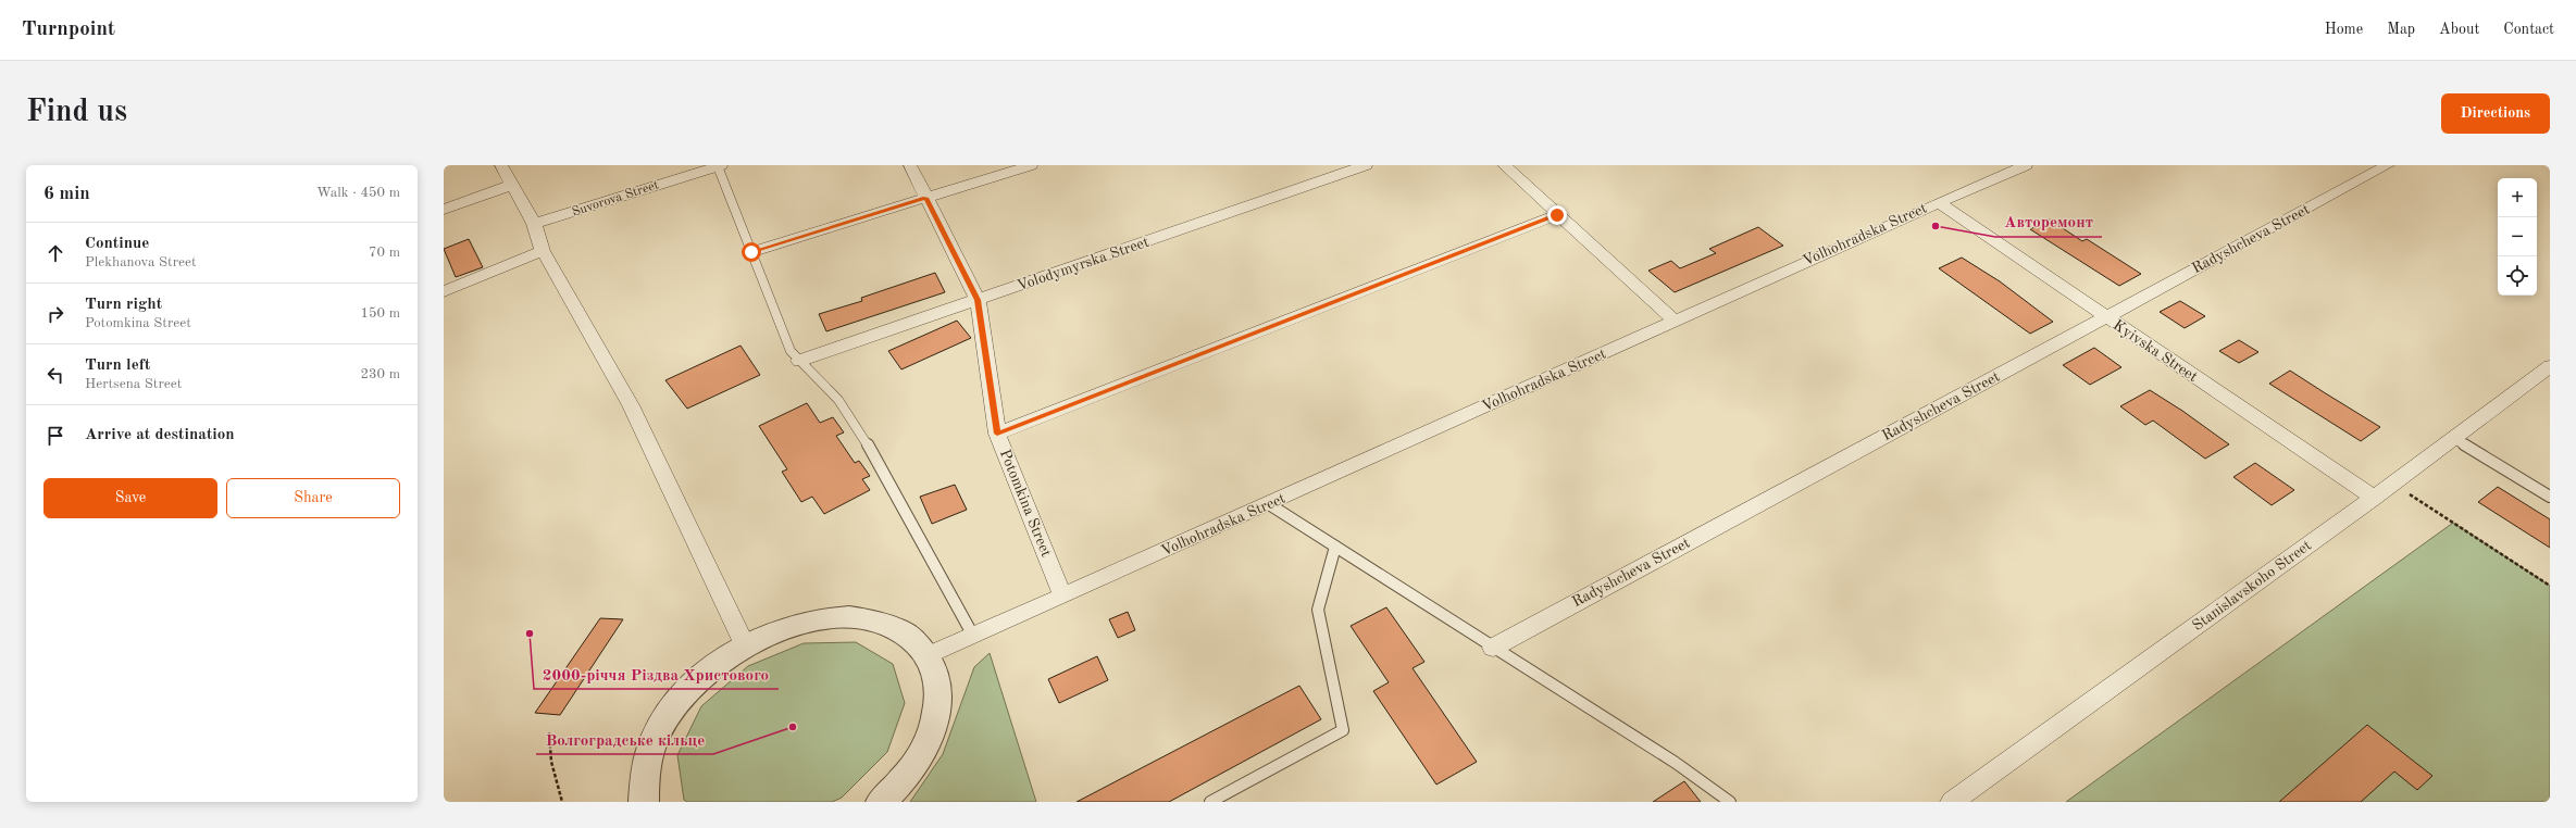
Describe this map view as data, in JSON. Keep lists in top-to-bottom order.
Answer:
{
  "streets": {
    "street": [
      "Suvorova Street",
      "Volhohradska Street",
      "Radyshcheva Street",
      "Volodymyrska Street",
      "Kyivska Street",
      "Potomkina Street",
      "Stanislavskoho Street"
    ]
  },
  "crossings": [
    ["Volhohradska Street", "Kyivska Street"],
    ["Volhohradska Street", "Potomkina Street"],
    ["Radyshcheva Street", "Kyivska Street"],
    ["Volodymyrska Street", "Potomkina Street"],
    ["Kyivska Street", "Stanislavskoho Street"]
  ],
  "places": ["Авторемонт", "2000-річчя Різдва Христового", "Волгоградське кільце"],
  "page": {
    "header": "Turnpoint",
    "nav": [
      "Home",
      "Map",
      "About",
      "Contact"
    ],
    "buttons": [
      "Directions",
      ["Save", "Share"]
    ],
    "title": "Find us",
    "heading": ["6 min", "Walk · 450 m"],
    "map_buttons": ["+", "−"],
    "list": [
      ["Continue", "Plekhanova Street", "70 m"],
      ["Turn right", "Potomkina Street", "150 m"],
      ["Turn left", "Hertsena Street", "230 m"],
      "Arrive at destination"
    ]
  }
}
